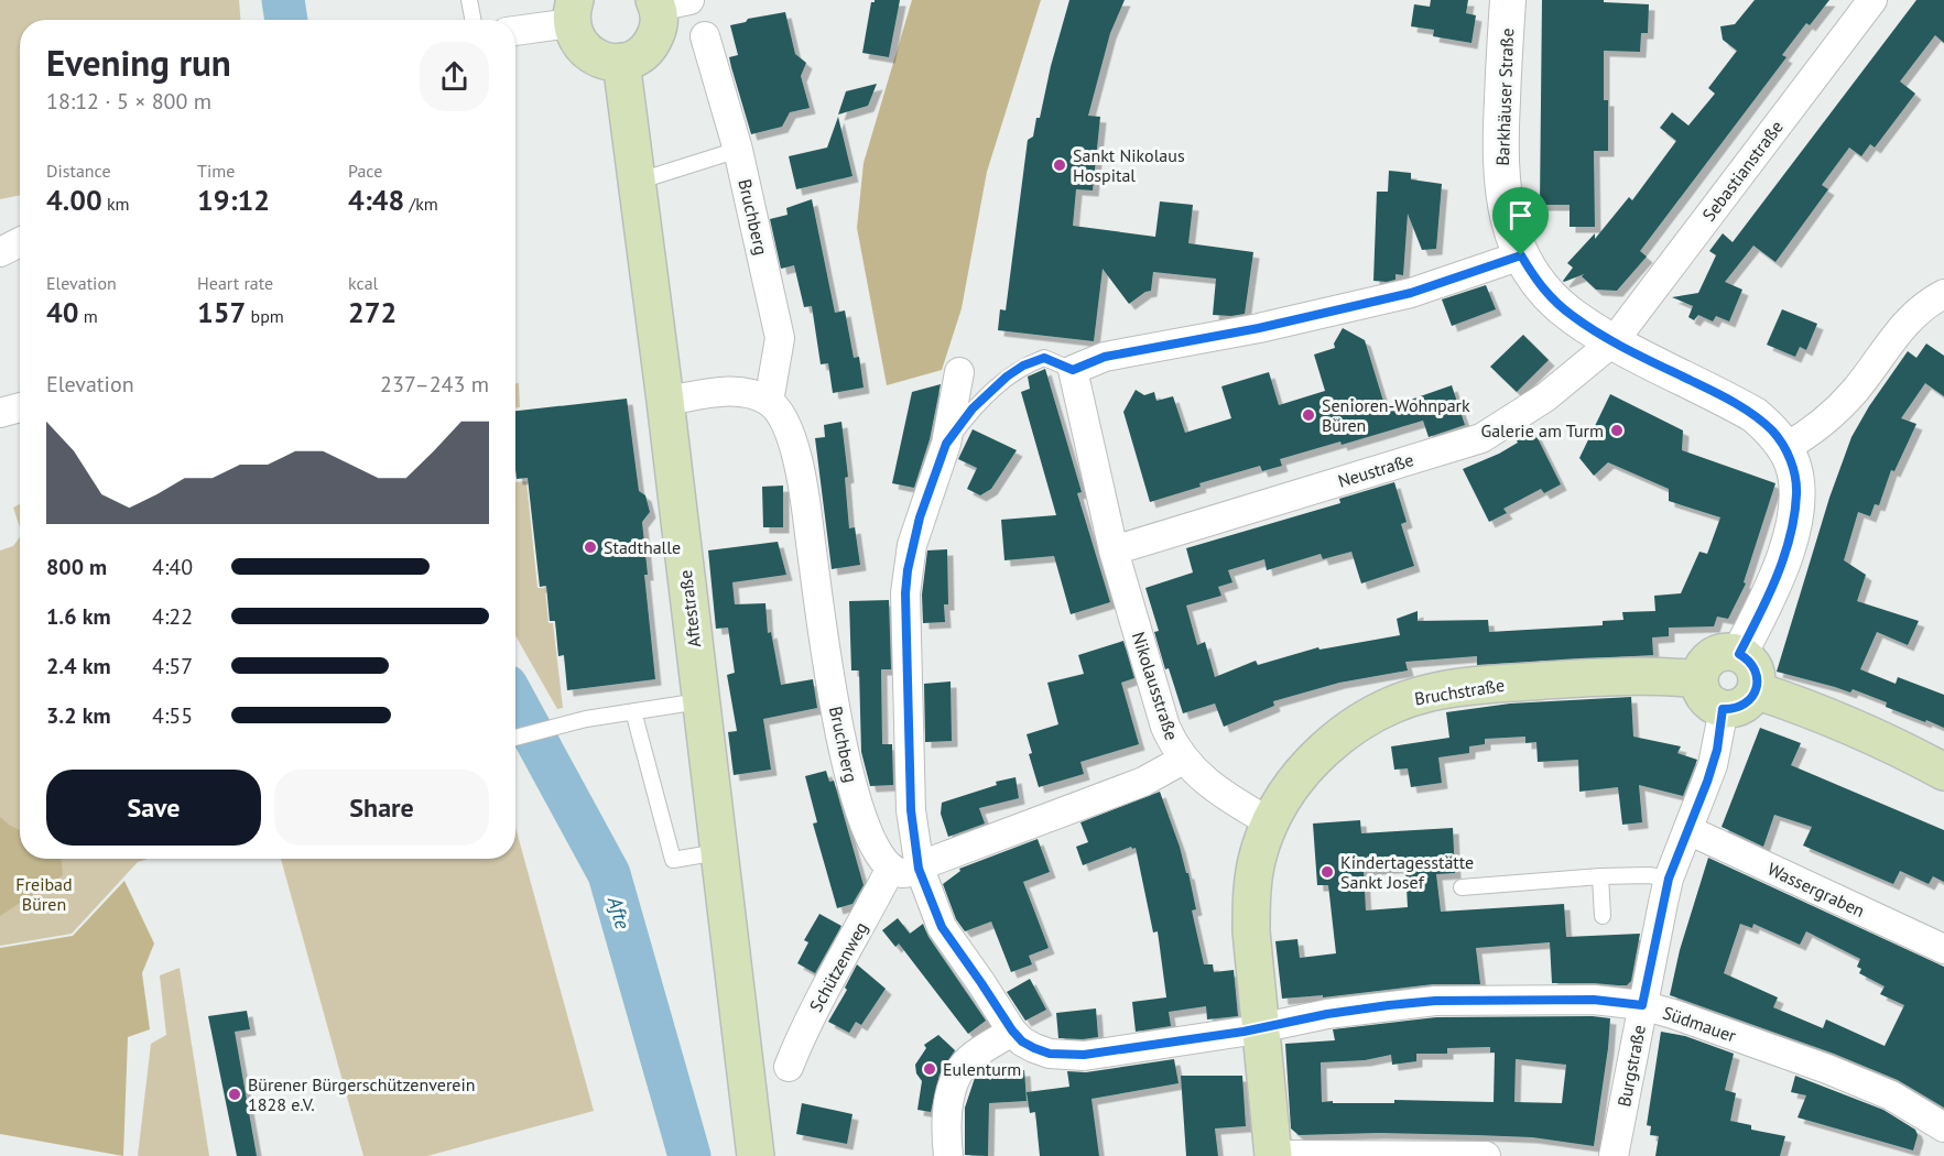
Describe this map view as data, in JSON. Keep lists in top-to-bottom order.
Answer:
{
  "streets": {
    "main road": ["Aftestraße", "Bruchstraße"],
    "street": [
      "Barkhäuser Straße",
      "Sebastianstraße",
      "Bruchberg",
      "Neustraße",
      "Nikolausstraße",
      "Wassergraben",
      "Schützenweg",
      "Südmauer",
      "Burgstraße"
    ]
  },
  "crossings": [
    ["Barkhäuser Straße", "Sebastianstraße"],
    ["Barkhäuser Straße", "Neustraße"],
    ["Sebastianstraße", "Neustraße"],
    ["Bruchberg", "Schützenweg"],
    ["Neustraße", "Nikolausstraße"],
    ["Nikolausstraße", "Bruchstraße"],
    ["Bruchstraße", "Burgstraße"],
    ["Wassergraben", "Burgstraße"],
    ["Südmauer", "Burgstraße"]
  ],
  "water": ["Afte"],
  "parks": ["Freibad Büren"],
  "places": [
    "Sankt Nikolaus Hospital",
    "Senioren-Wohnpark Büren",
    "Galerie am Turm",
    "Stadthalle",
    "Kindertagesstätte Sankt Josef",
    "Eulenturm",
    "Bürener Bürgerschützenverein 1828 e.V."
  ],
  "page": {
    "heading": ["Evening run", "18:12 · 5 × 800 m"],
    "stats": [
      ["Distance", "4.00 km"],
      ["Time", "19:12"],
      ["Pace", "4:48 /km"],
      ["Elevation", "40 m"],
      ["Heart rate", "157 bpm"],
      ["kcal", "272"]
    ],
    "chart": ["Elevation", "237–243 m"],
    "list": [
      {
        "name": "800 m",
        "note": "4:40"
      },
      {
        "name": "1.6 km",
        "note": "4:22"
      },
      {
        "name": "2.4 km",
        "note": "4:57"
      },
      {
        "name": "3.2 km",
        "note": "4:55"
      }
    ],
    "buttons": ["Save", "Share"]
  }
}
